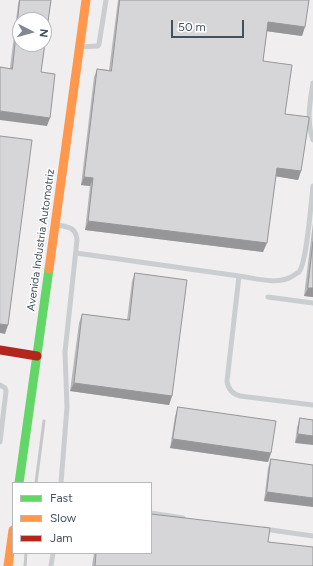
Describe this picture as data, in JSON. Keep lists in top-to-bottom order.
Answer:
{
  "streets": {
    "main road": ["Avenida Industria Automotriz"]
  },
  "legend": ["Fast", "Slow", "Jam"],
  "scale_bar": "50 m",
  "north": "right"
}
